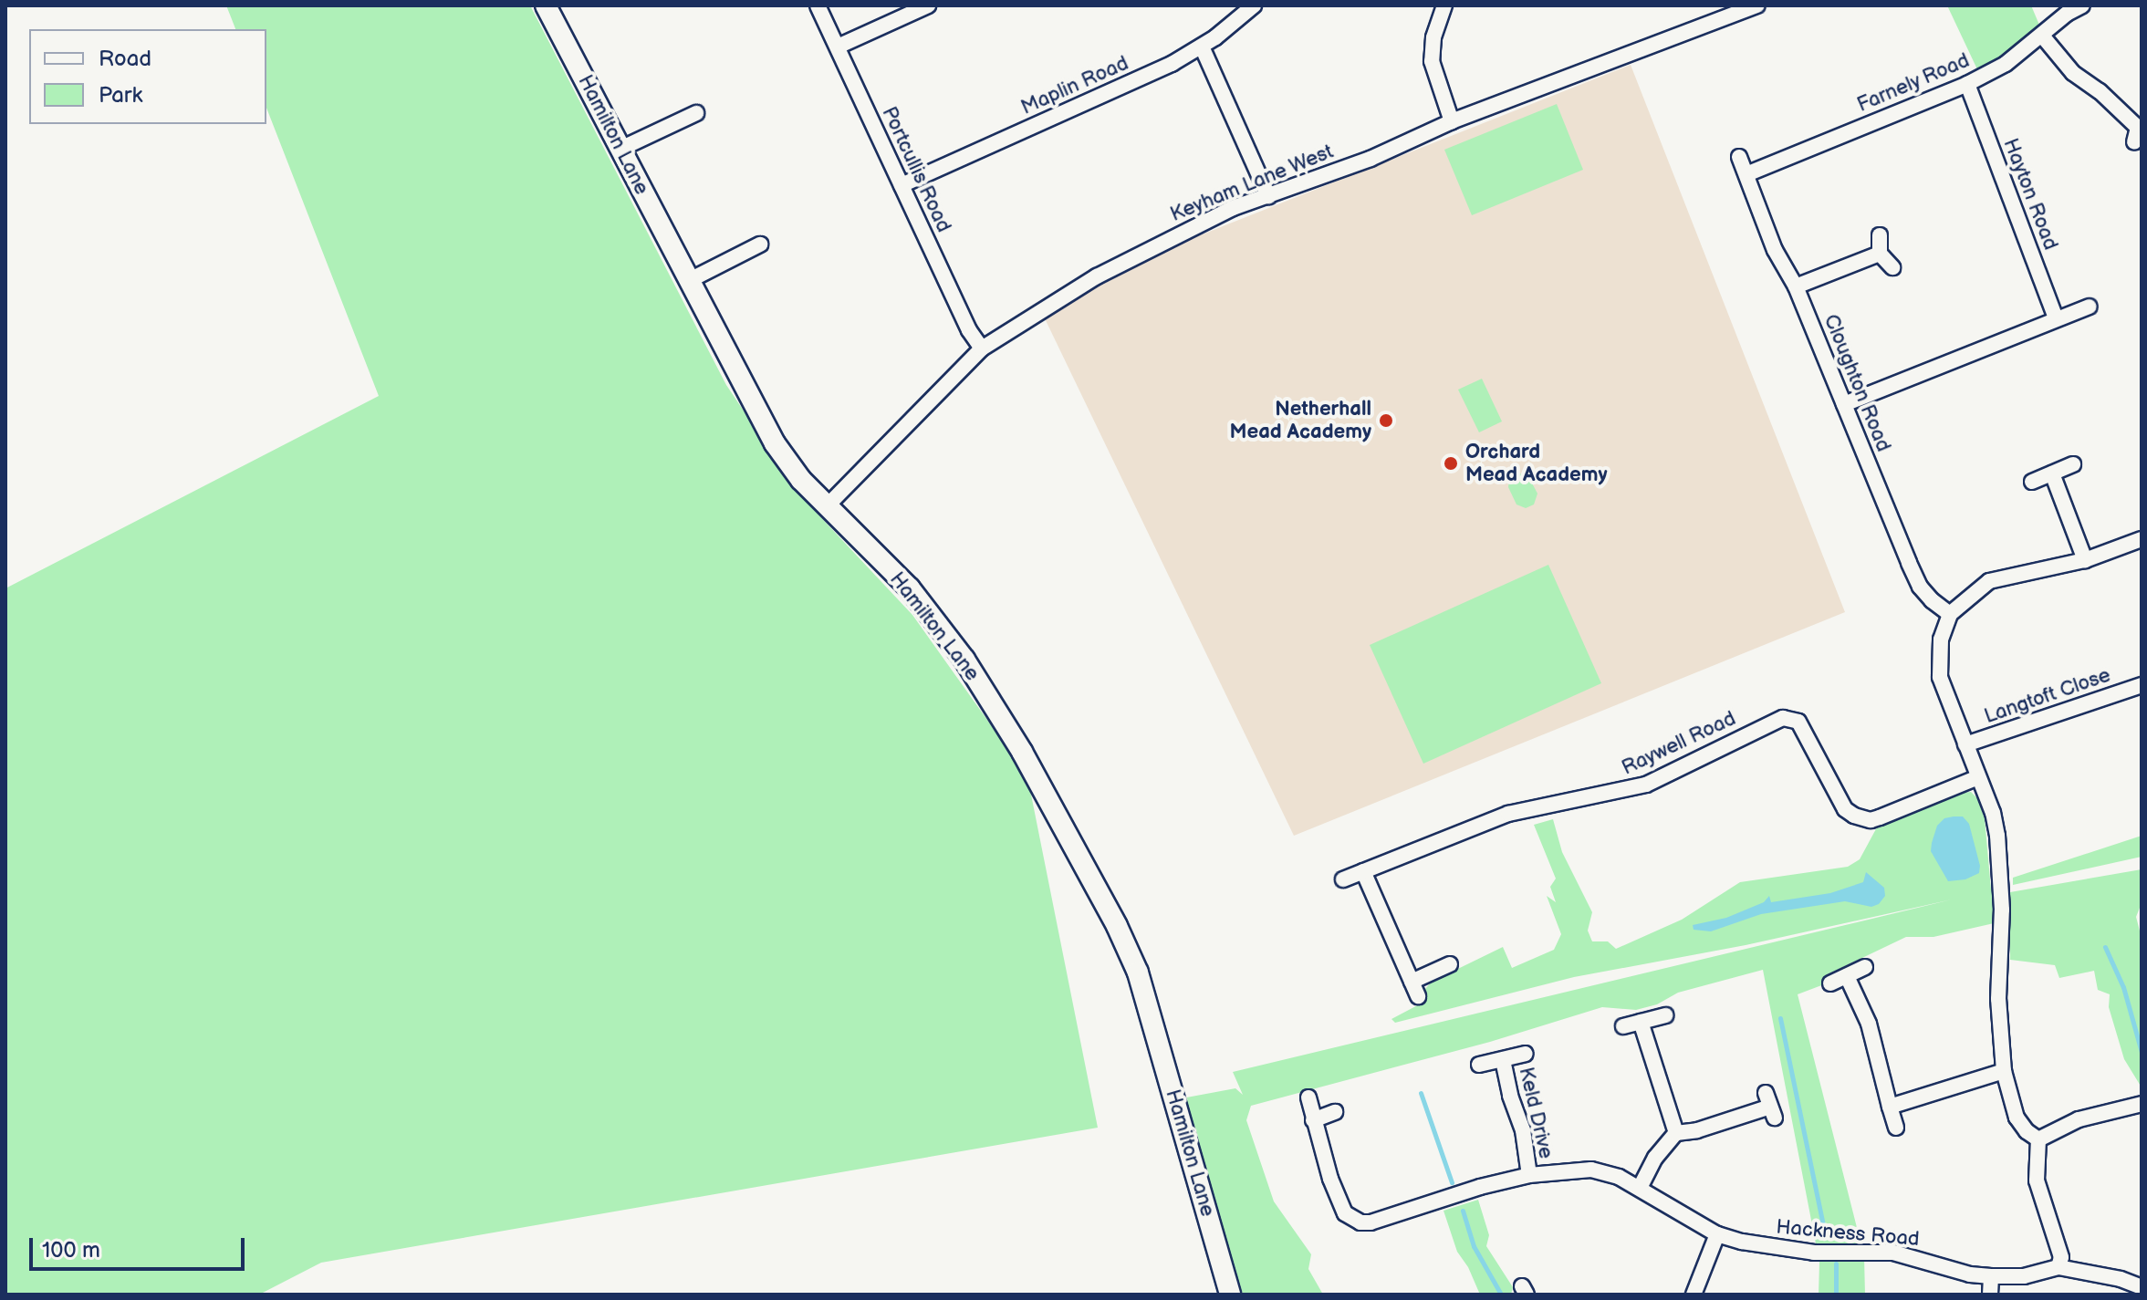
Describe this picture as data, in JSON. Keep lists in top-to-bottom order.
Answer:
{
  "streets": {
    "street": [
      "Farnely Road",
      "Maplin Road",
      "Hamilton Lane",
      "Portcullis Road",
      "Keyham Lane West",
      "Hayton Road",
      "Cloughton Road",
      "Langtoft Close",
      "Raywell Road",
      "Keld Drive",
      "Hackness Road"
    ]
  },
  "crossings": [
    ["Farnely Road", "Hayton Road"],
    ["Farnely Road", "Cloughton Road"],
    ["Maplin Road", "Portcullis Road"],
    ["Hamilton Lane", "Keyham Lane West"],
    ["Portcullis Road", "Keyham Lane West"],
    ["Keld Drive", "Hackness Road"]
  ],
  "places": ["Netherhall Mead Academy", "Orchard Mead Academy"],
  "legend": ["Road", "Park"],
  "scale_bar": "100 m"
}
